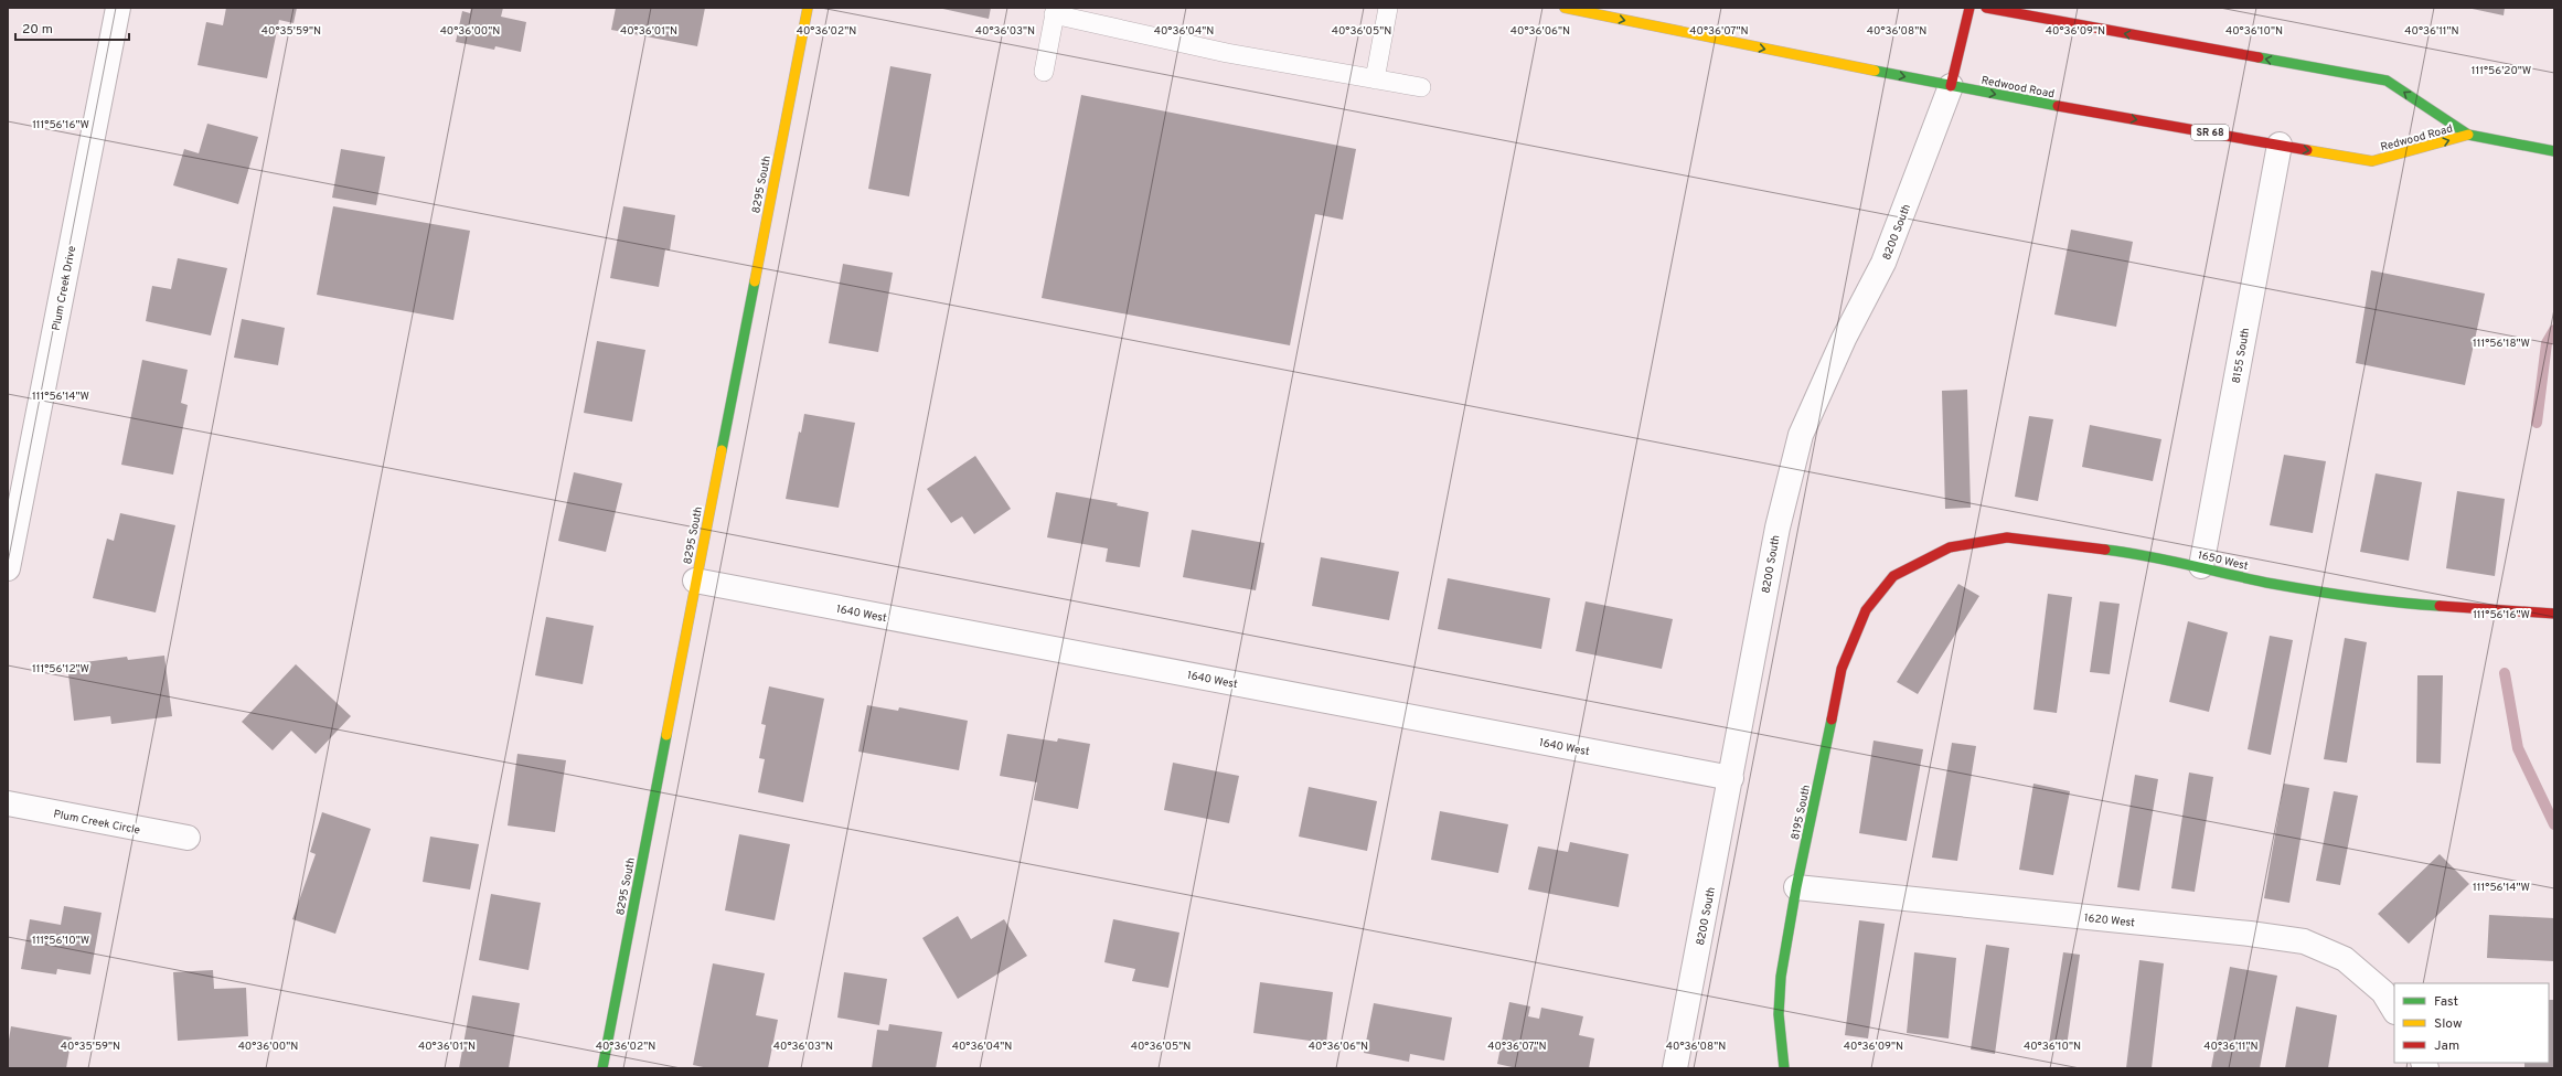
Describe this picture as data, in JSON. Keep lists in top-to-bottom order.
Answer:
{
  "streets": {
    "street": [
      "Redwood Road",
      "SR 68",
      "8295 South",
      "8200 South",
      "Plum Creek Drive",
      "8155 South",
      "1650 West",
      "1640 West",
      "8195 South",
      "Plum Creek Circle",
      "1620 West"
    ]
  },
  "crossings": [
    ["Redwood Road", "8200 South"],
    ["Redwood Road", "8155 South"],
    ["8295 South", "1640 West"],
    ["8200 South", "1640 West"],
    ["8155 South", "1650 West"],
    ["1650 West", "8195 South"],
    ["8195 South", "1620 West"]
  ],
  "legend": ["Fast", "Slow", "Jam"],
  "scale_bar": "20 m",
  "coordinates": [
    "40°35'59\"N",
    "40°36'00\"N",
    "40°36'01\"N",
    "40°36'02\"N",
    "40°36'03\"N",
    "40°36'04\"N",
    "40°36'05\"N",
    "40°36'06\"N",
    "40°36'07\"N",
    "40°36'08\"N",
    "40°36'09\"N",
    "40°36'10\"N",
    "40°36'11\"N",
    "111°56'20\"W",
    "111°56'16\"W",
    "111°56'18\"W",
    "111°56'14\"W",
    "111°56'12\"W",
    "111°56'10\"W"
  ]
}
